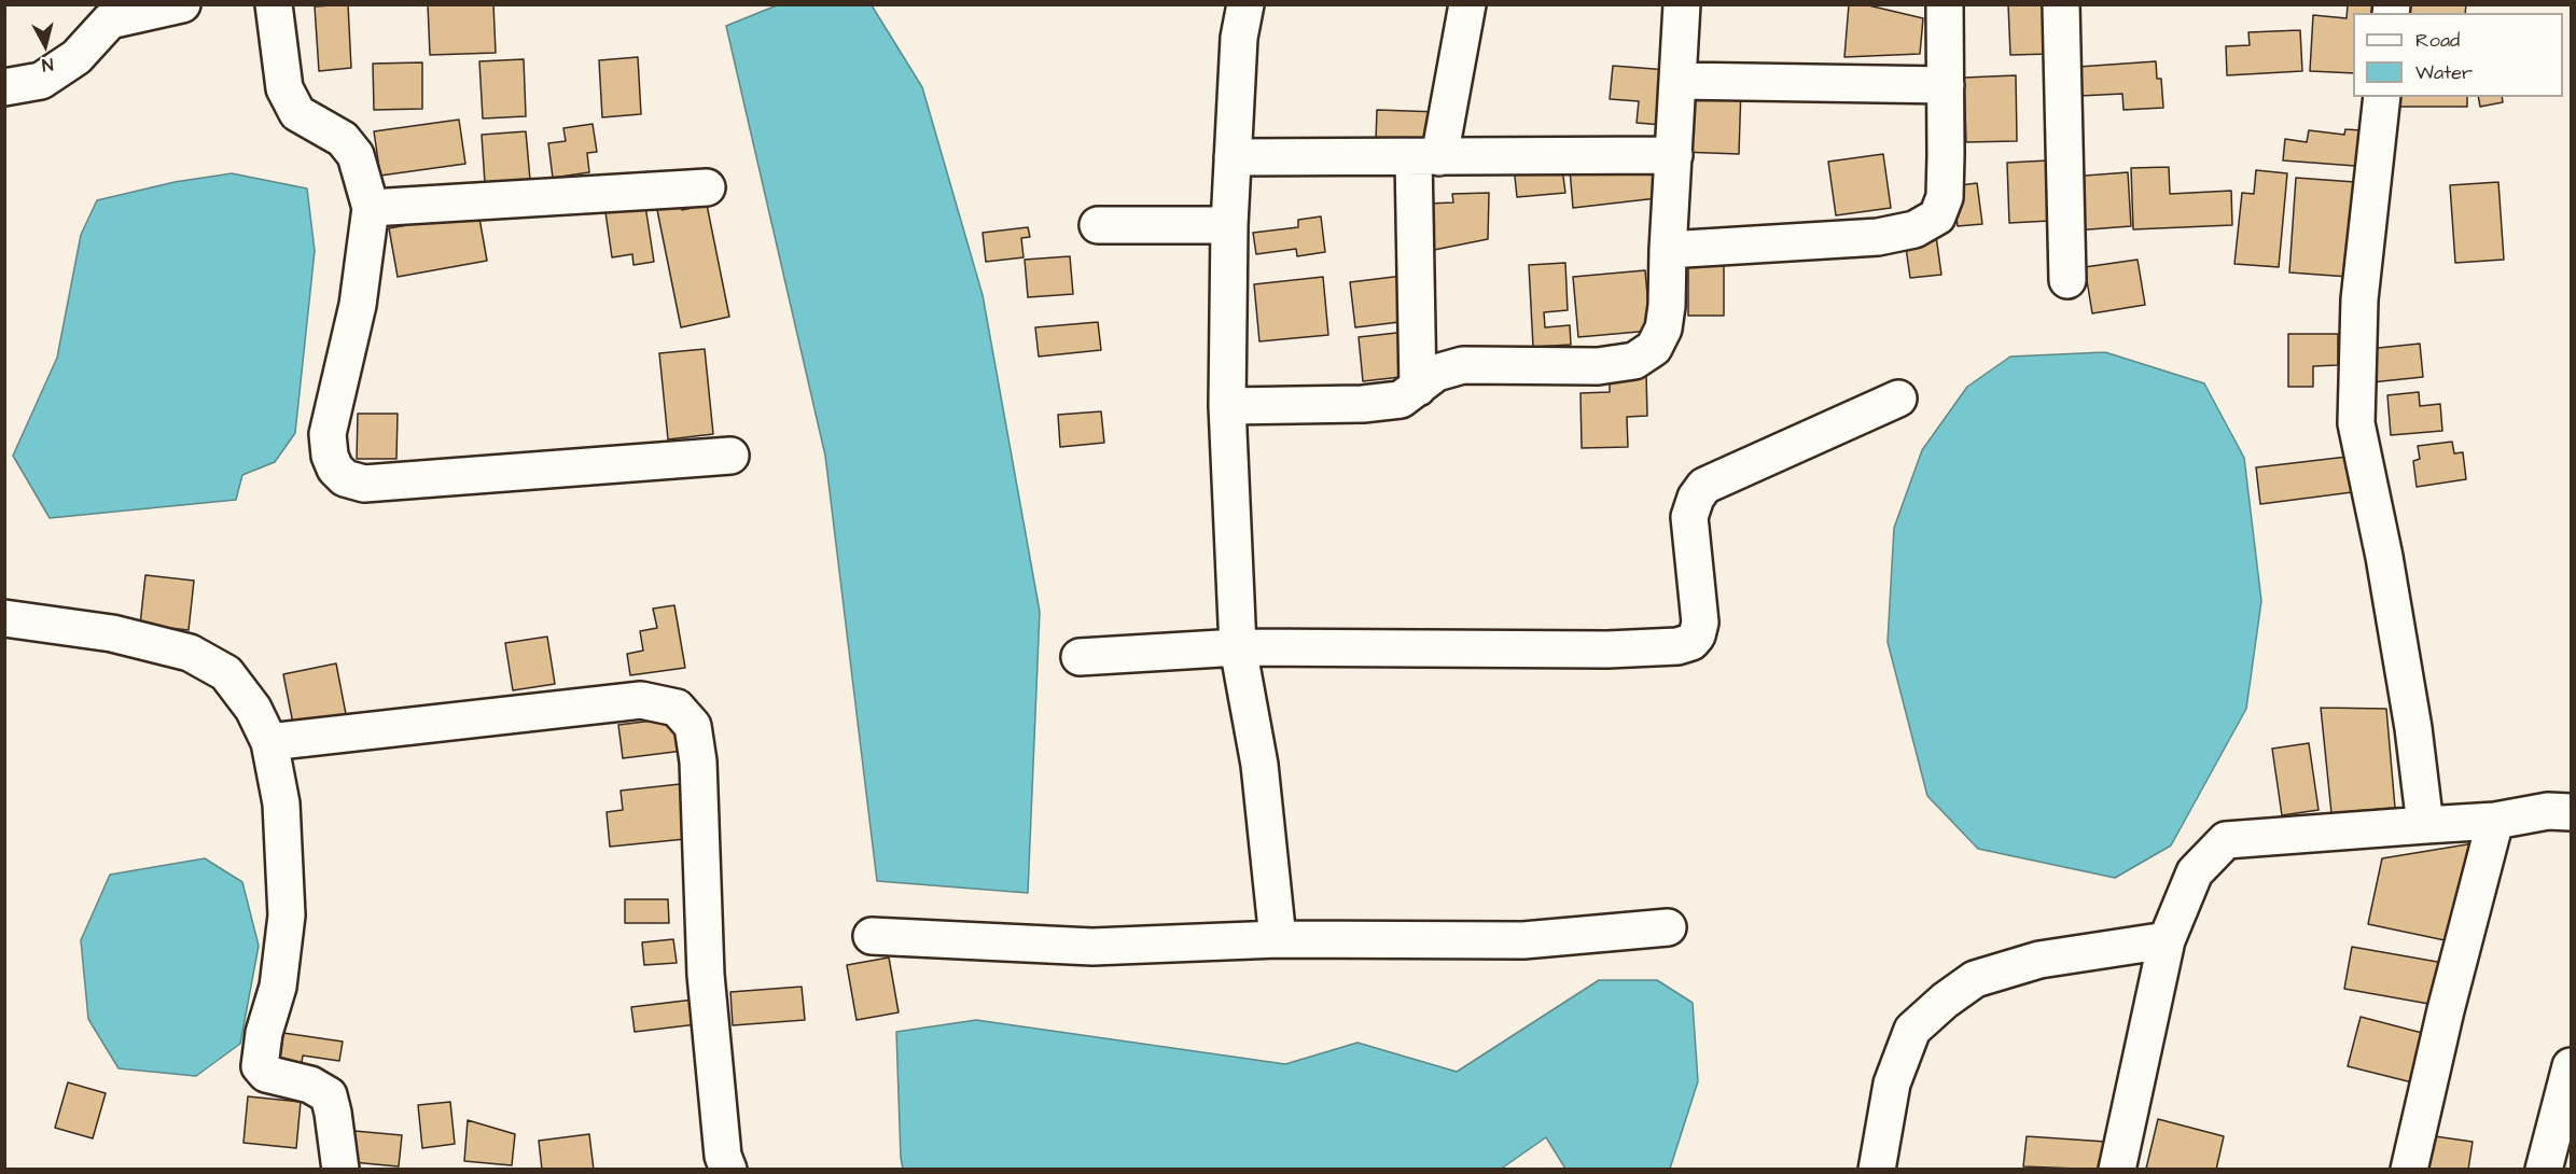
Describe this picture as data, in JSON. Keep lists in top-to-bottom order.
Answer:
{
  "legend": ["Road", "Water"],
  "north": "bottom"
}
